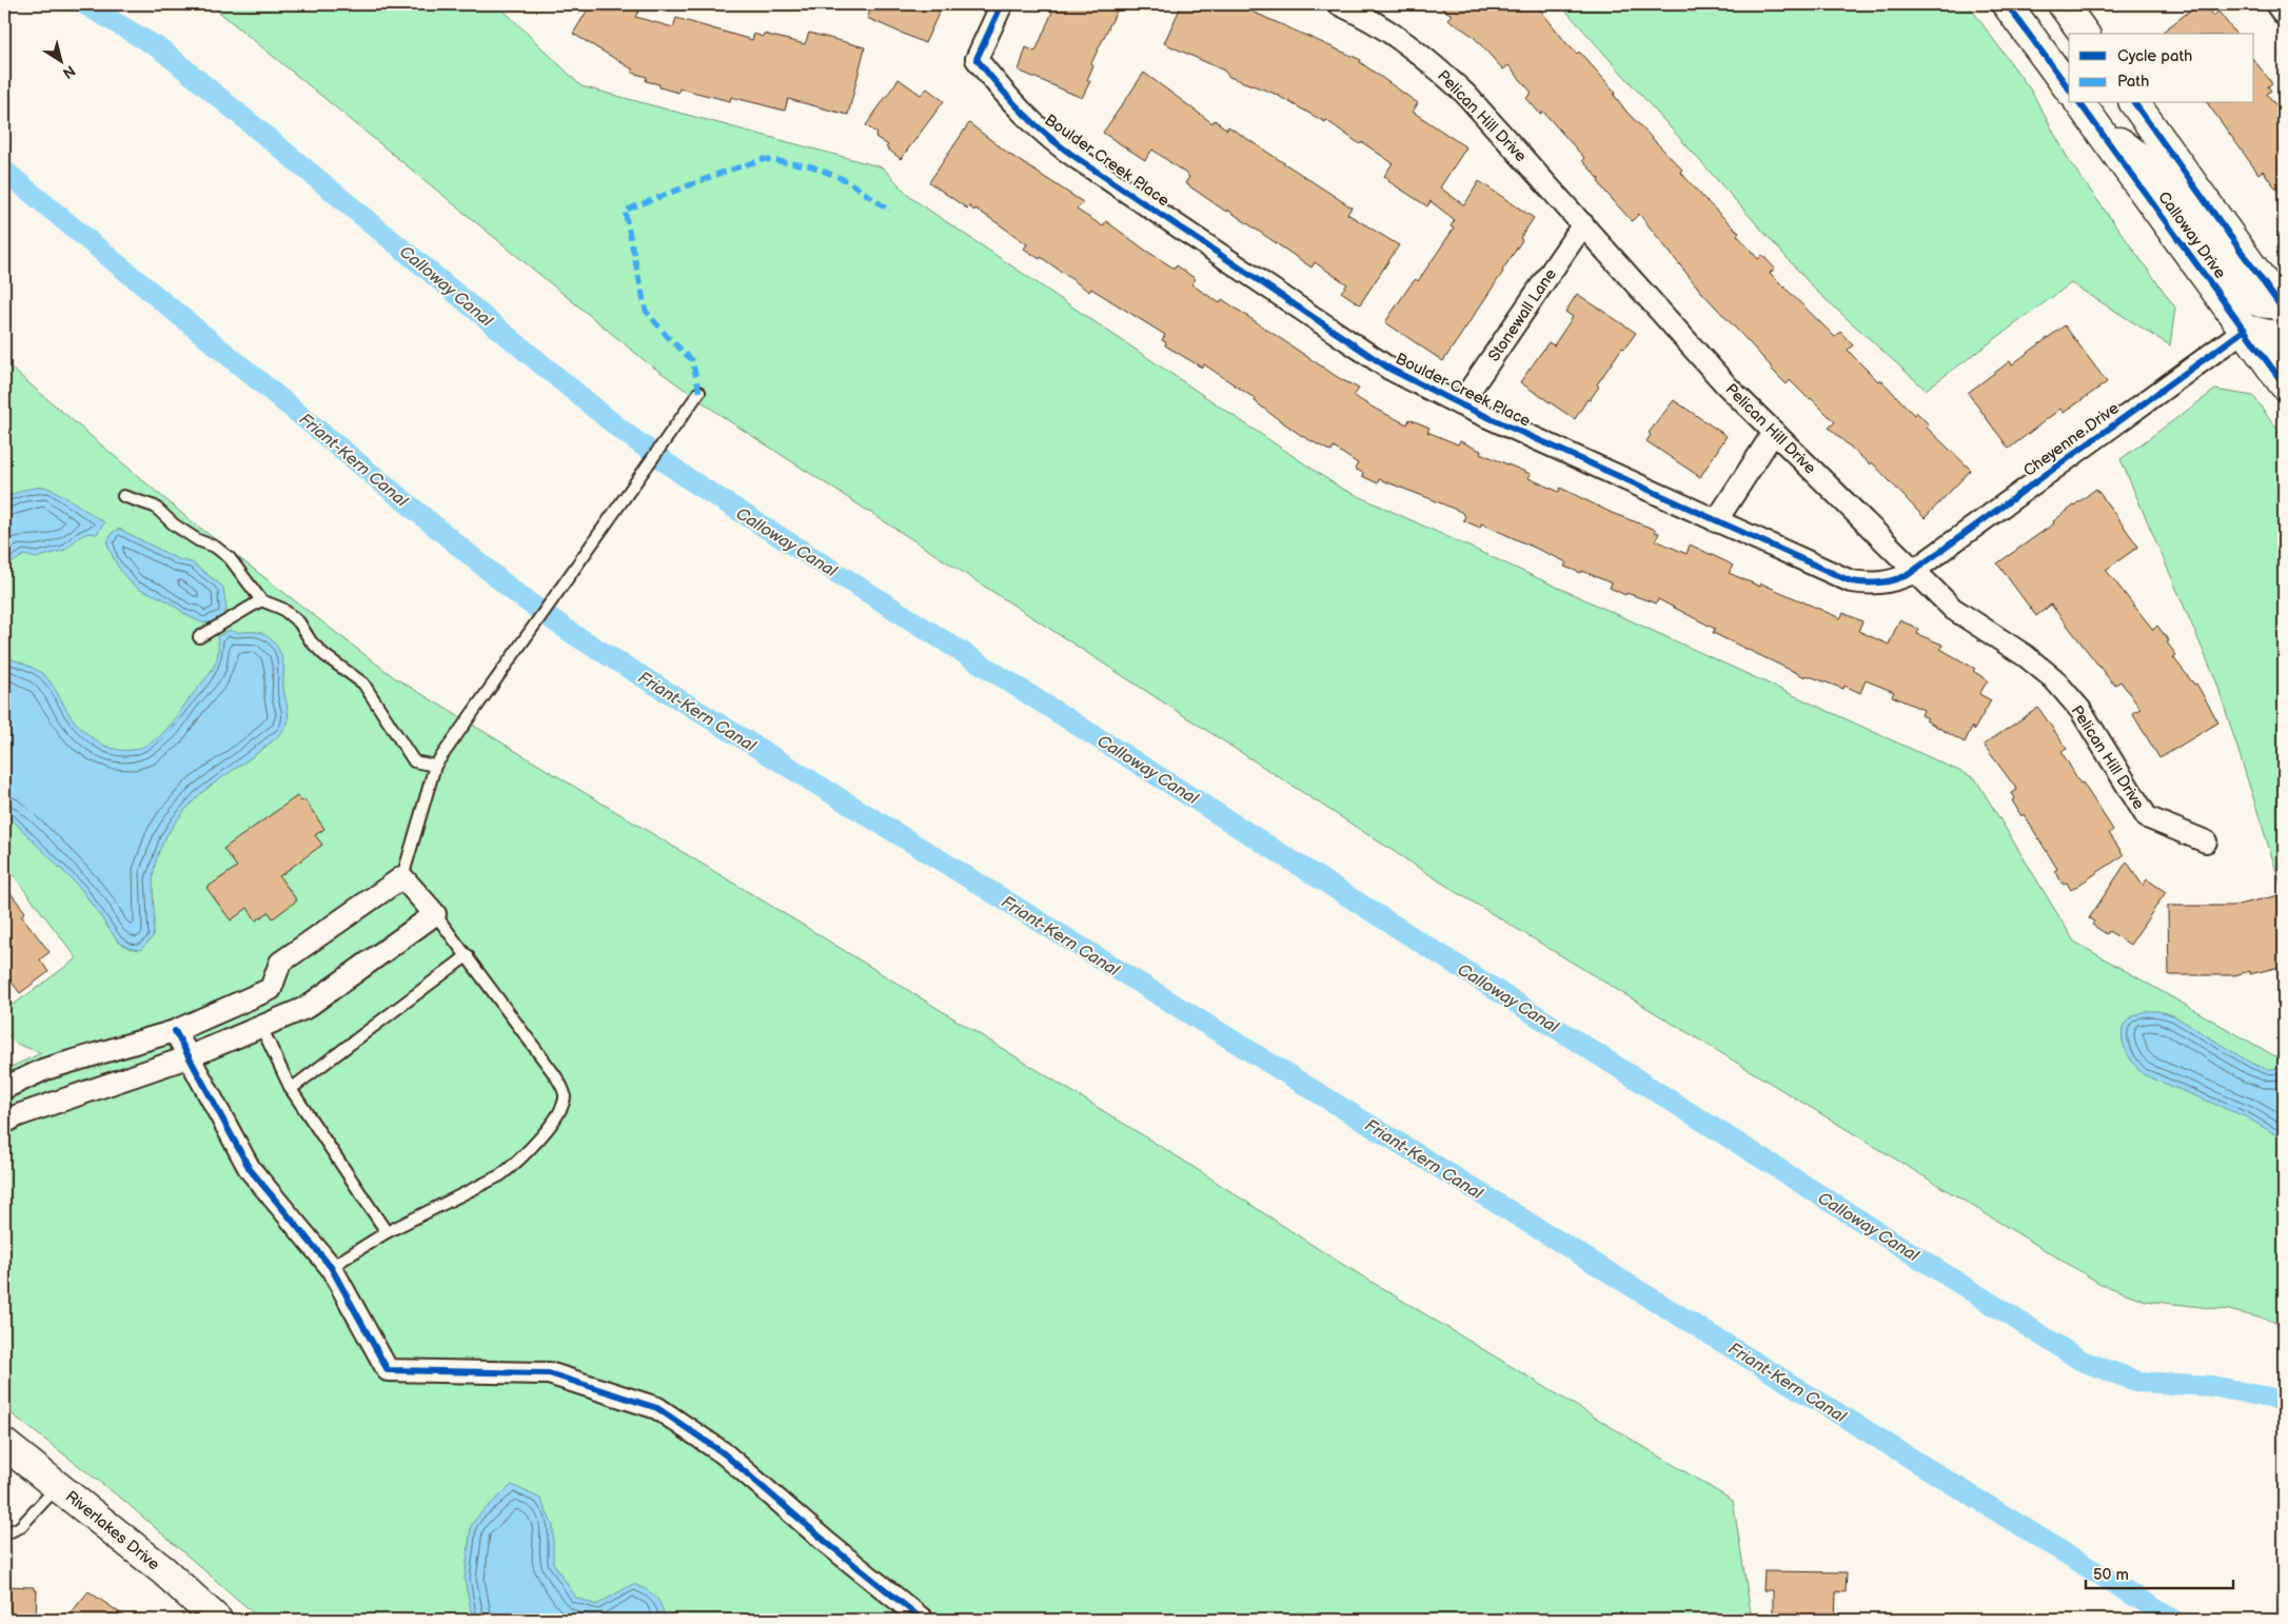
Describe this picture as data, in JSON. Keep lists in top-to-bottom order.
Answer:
{
  "streets": {
    "main road": ["Calloway Drive", "Riverlakes Drive"],
    "street": [
      "Pelican Hill Drive",
      "Boulder Creek Place",
      "Stonewall Lane",
      "Cheyenne Drive"
    ]
  },
  "crossings": [
    ["Pelican Hill Drive", "Boulder Creek Place"],
    ["Pelican Hill Drive", "Stonewall Lane"],
    ["Pelican Hill Drive", "Cheyenne Drive"],
    ["Boulder Creek Place", "Stonewall Lane"],
    ["Boulder Creek Place", "Cheyenne Drive"],
    ["Calloway Drive", "Cheyenne Drive"]
  ],
  "water": ["Calloway Canal", "Friant-Kern Canal"],
  "legend": ["Cycle path", "Path"],
  "scale_bar": "50 m",
  "north": "bottom right"
}
